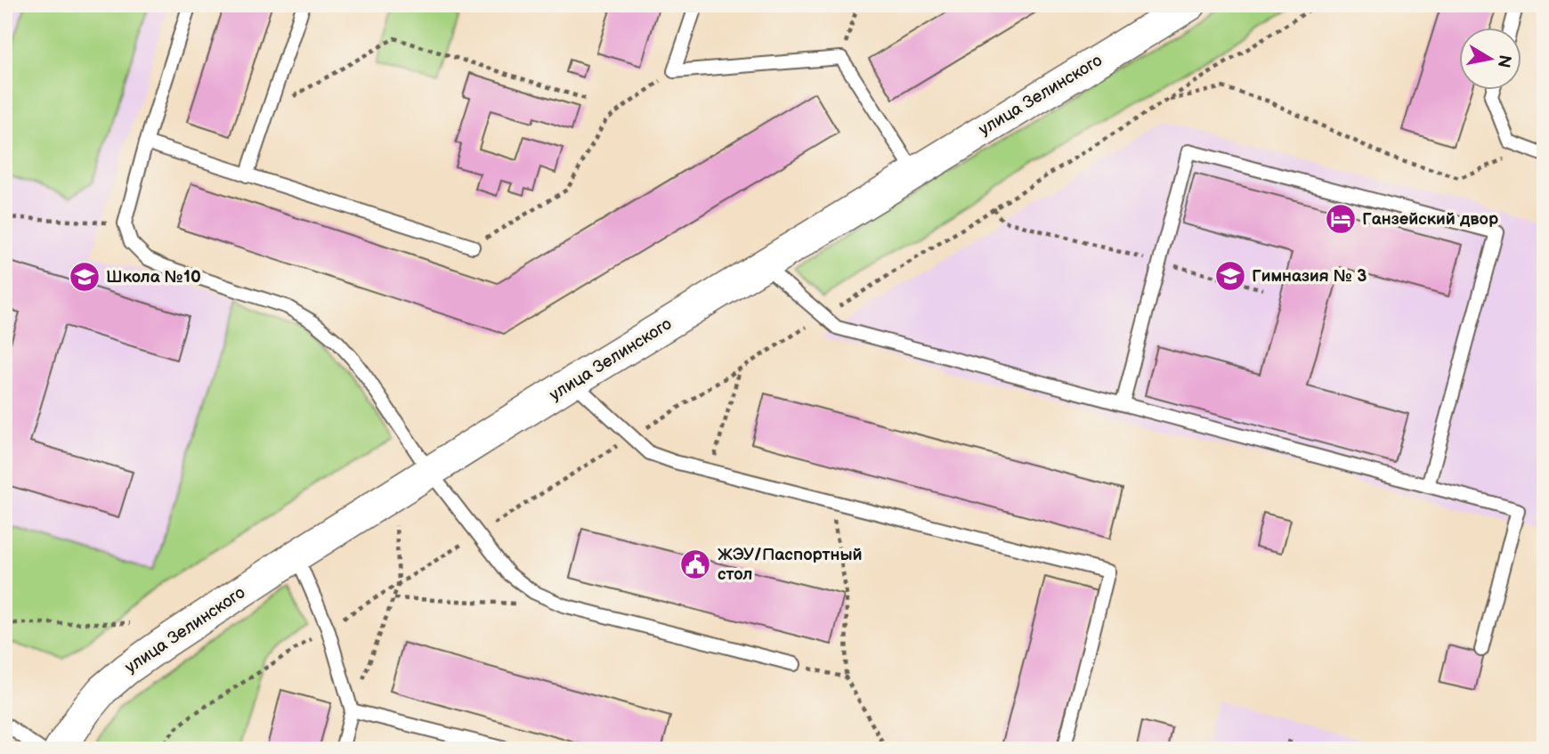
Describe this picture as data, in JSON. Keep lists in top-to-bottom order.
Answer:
{
  "streets": {
    "street": ["улица Зелинского"]
  },
  "places": {
    "hotel": ["Ганзейский двор"],
    "school or university": ["Гимназия № 3", "Школа №10"],
    "public building": ["ЖЭУ/Паспортный стол"]
  },
  "north": "right"
}
